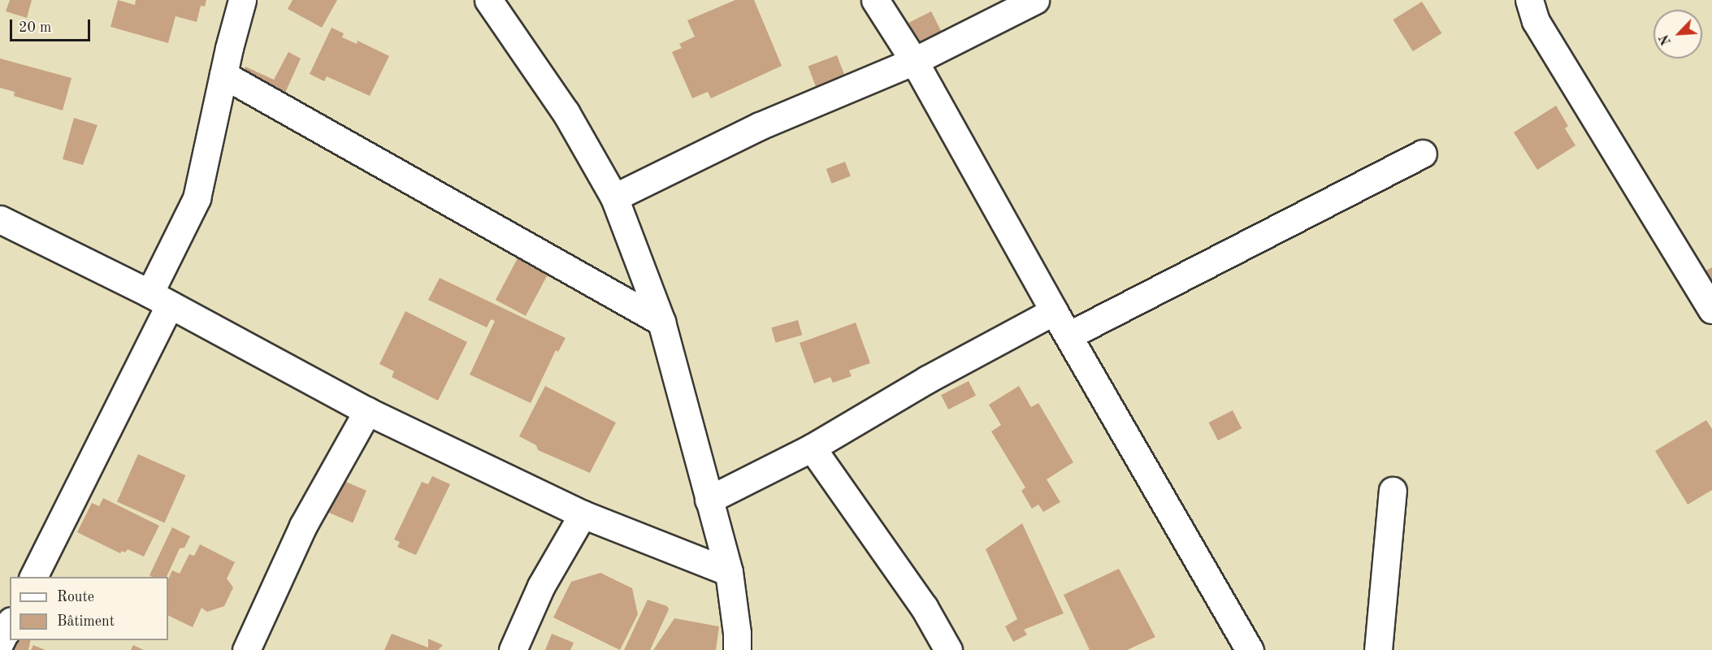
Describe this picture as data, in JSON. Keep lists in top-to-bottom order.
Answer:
{
  "legend": ["Route", "Bâtiment"],
  "scale_bar": "20 m",
  "north": "bottom left"
}
